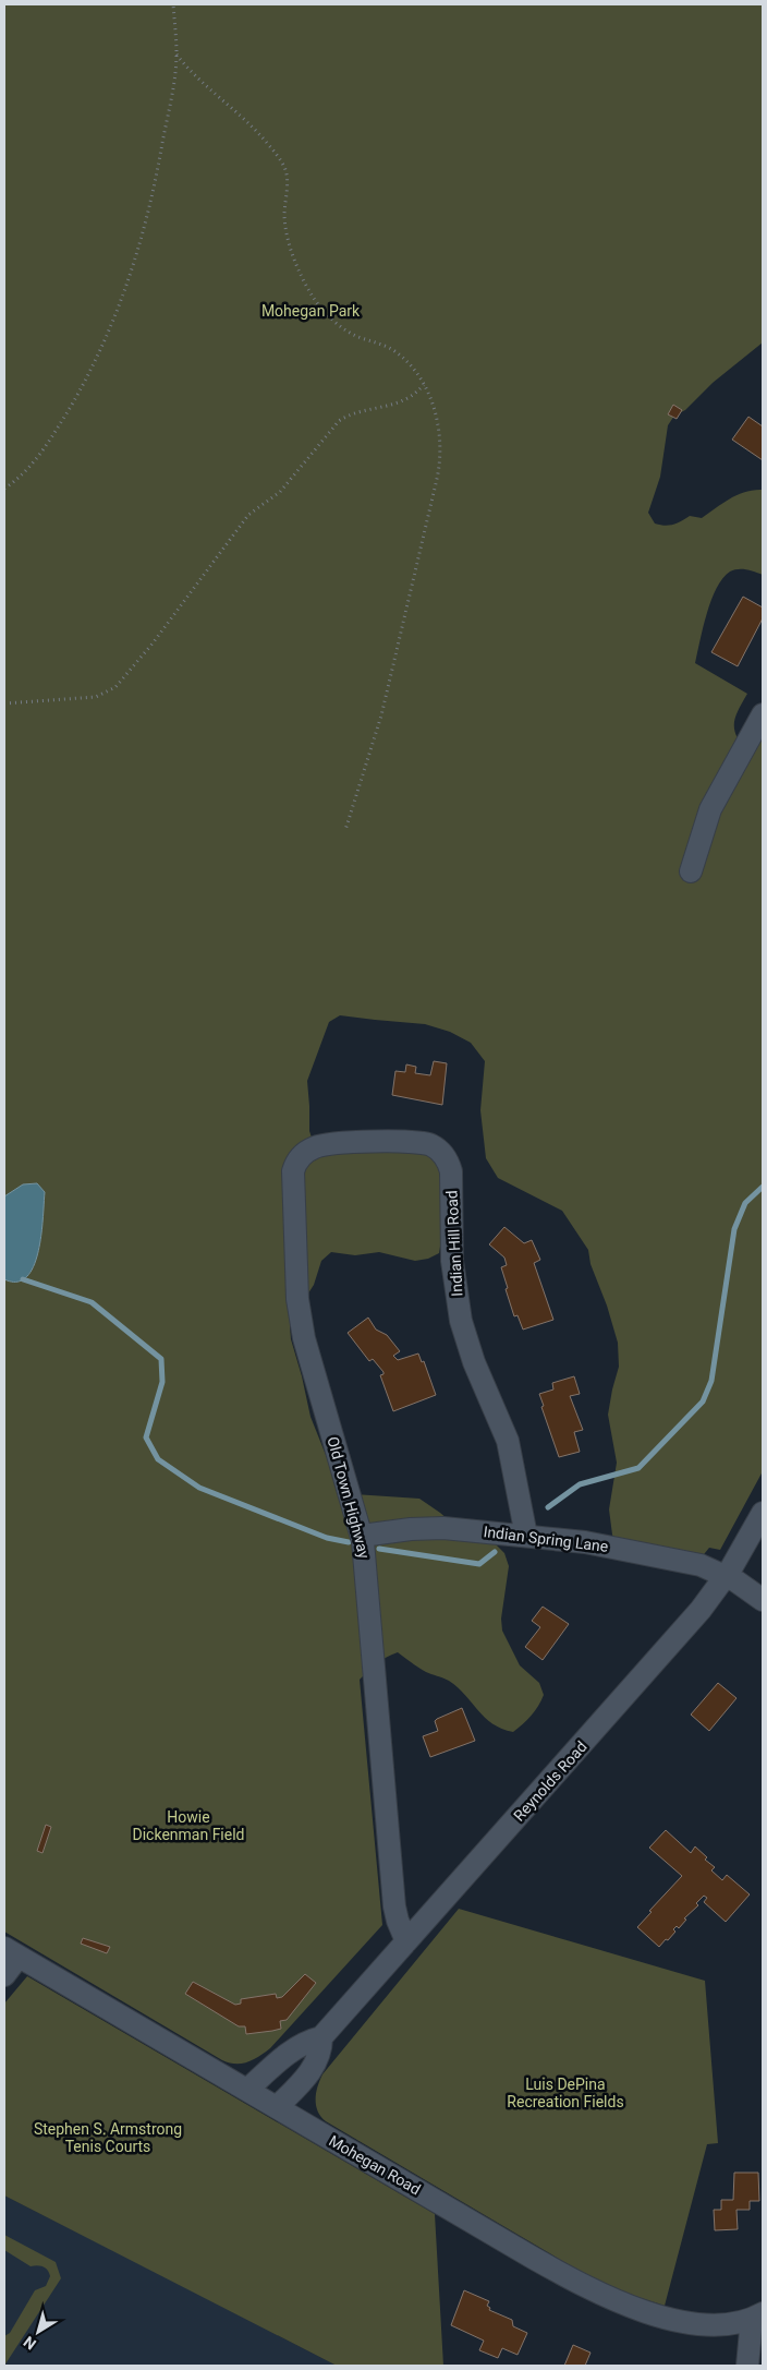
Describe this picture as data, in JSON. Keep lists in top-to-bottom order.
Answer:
{
  "streets": {
    "street": [
      "Indian Hill Road",
      "Old Town Highway",
      "Indian Spring Lane",
      "Reynolds Road",
      "Mohegan Road"
    ]
  },
  "crossings": [
    ["Indian Hill Road", "Old Town Highway"],
    ["Indian Hill Road", "Indian Spring Lane"],
    ["Old Town Highway", "Indian Spring Lane"],
    ["Old Town Highway", "Reynolds Road"],
    ["Indian Spring Lane", "Reynolds Road"],
    ["Reynolds Road", "Mohegan Road"]
  ],
  "parks": [
    "Mohegan Park",
    "Howie Dickenman Field",
    "Luis DePina Recreation Fields",
    "Stephen S. Armstrong Tenis Courts"
  ],
  "north": "bottom left"
}
